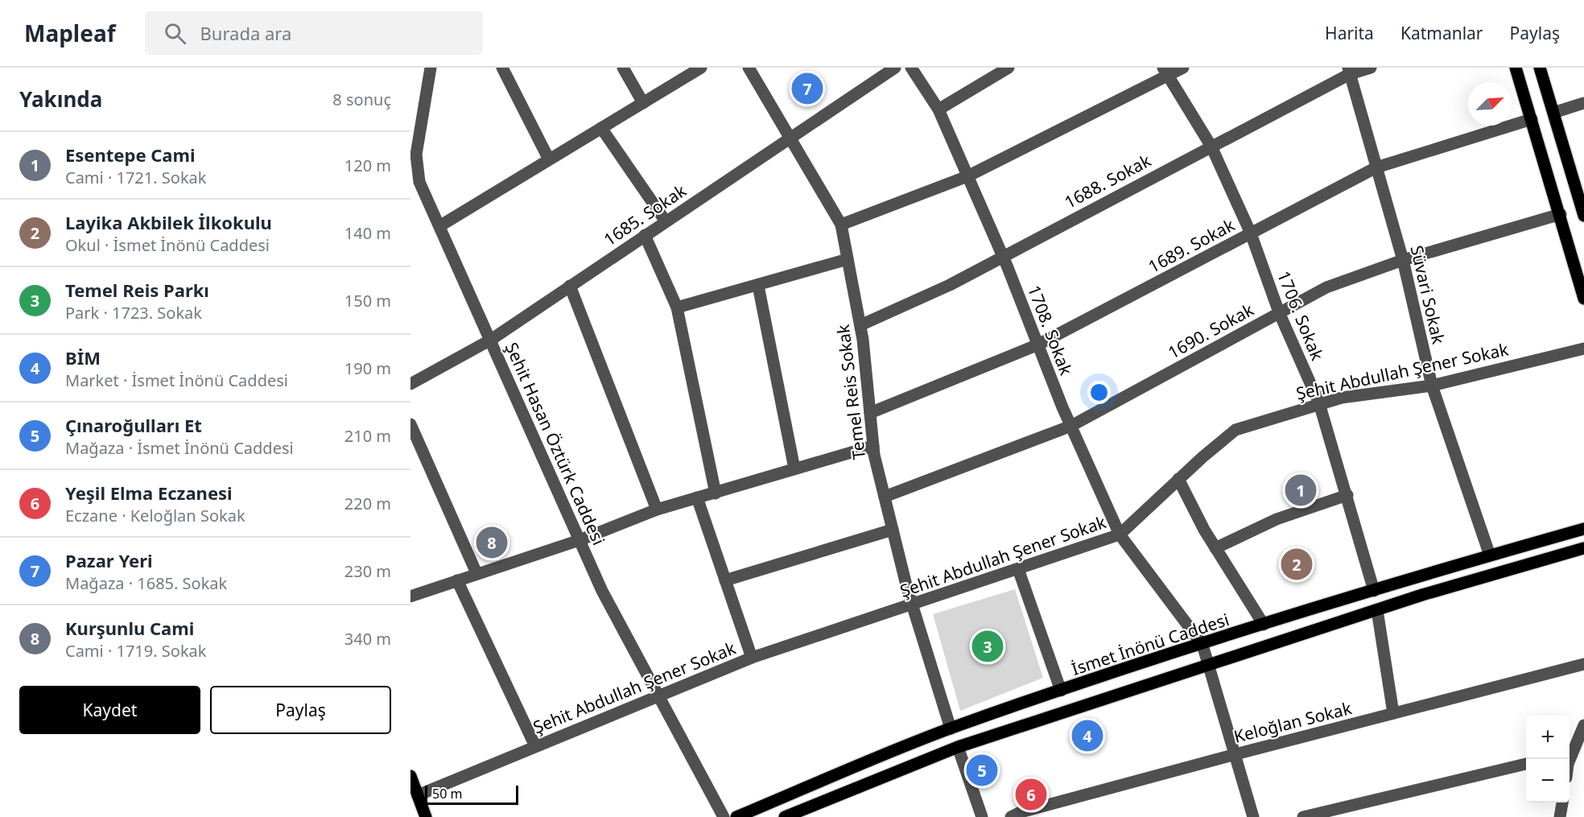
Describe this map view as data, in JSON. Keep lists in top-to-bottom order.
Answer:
{
  "streets": {
    "main road": ["İsmet İnönü Caddesi"],
    "street": [
      "1688. Sokak",
      "1685. Sokak",
      "1689. Sokak",
      "Süvari Sokak",
      "1706. Sokak",
      "1708. Sokak",
      "1690. Sokak",
      "Şehit Abdullah Şener Sokak",
      "Temel Reis Sokak",
      "Şehit Hasan Öztürk Caddesi",
      "Keloğlan Sokak"
    ]
  },
  "crossings": [
    ["1688. Sokak", "Süvari Sokak"],
    ["1688. Sokak", "1706. Sokak"],
    ["1688. Sokak", "1708. Sokak"],
    ["1688. Sokak", "Temel Reis Sokak"],
    ["1685. Sokak", "Temel Reis Sokak"],
    ["1685. Sokak", "Şehit Hasan Öztürk Caddesi"],
    ["1689. Sokak", "Süvari Sokak"],
    ["1689. Sokak", "1706. Sokak"],
    ["1689. Sokak", "1708. Sokak"],
    ["1689. Sokak", "Temel Reis Sokak"],
    ["Süvari Sokak", "1690. Sokak"],
    ["Süvari Sokak", "Şehit Abdullah Şener Sokak"],
    ["Süvari Sokak", "İsmet İnönü Caddesi"],
    ["1706. Sokak", "1690. Sokak"],
    ["1706. Sokak", "Şehit Abdullah Şener Sokak"],
    ["1706. Sokak", "İsmet İnönü Caddesi"],
    ["1708. Sokak", "1690. Sokak"],
    ["1708. Sokak", "Şehit Abdullah Şener Sokak"],
    ["1708. Sokak", "İsmet İnönü Caddesi"],
    ["1690. Sokak", "Temel Reis Sokak"],
    ["Şehit Abdullah Şener Sokak", "Temel Reis Sokak"],
    ["Şehit Abdullah Şener Sokak", "Şehit Hasan Öztürk Caddesi"],
    ["Temel Reis Sokak", "İsmet İnönü Caddesi"]
  ],
  "scale_bar": "50 m",
  "north": "top right",
  "page": {
    "header": "Mapleaf",
    "search": "Burada ara",
    "nav": ["Harita", "Katmanlar", "Paylaş"],
    "heading": ["Yakında", "8 sonuç"],
    "pins": [
      "7",
      "1",
      "8",
      "2",
      "3",
      "4",
      "5",
      "6"
    ],
    "list": [
      {
        "mark": "1",
        "name": "Esentepe Cami",
        "note": "Cami · 1721. Sokak",
        "value": "120 m"
      },
      {
        "mark": "2",
        "name": "Layika Akbilek İlkokulu",
        "note": "Okul · İsmet İnönü Caddesi",
        "value": "140 m"
      },
      {
        "mark": "3",
        "name": "Temel Reis Parkı",
        "note": "Park · 1723. Sokak",
        "value": "150 m"
      },
      {
        "mark": "4",
        "name": "BİM",
        "note": "Market · İsmet İnönü Caddesi",
        "value": "190 m"
      },
      {
        "mark": "5",
        "name": "Çınaroğulları Et",
        "note": "Mağaza · İsmet İnönü Caddesi",
        "value": "210 m"
      },
      {
        "mark": "6",
        "name": "Yeşil Elma Eczanesi",
        "note": "Eczane · Keloğlan Sokak",
        "value": "220 m"
      },
      {
        "mark": "7",
        "name": "Pazar Yeri",
        "note": "Mağaza · 1685. Sokak",
        "value": "230 m"
      },
      {
        "mark": "8",
        "name": "Kurşunlu Cami",
        "note": "Cami · 1719. Sokak",
        "value": "340 m"
      }
    ],
    "buttons": ["Kaydet", "Paylaş"],
    "map_buttons": ["+", "−"],
    "scale": "50 m"
  }
}
